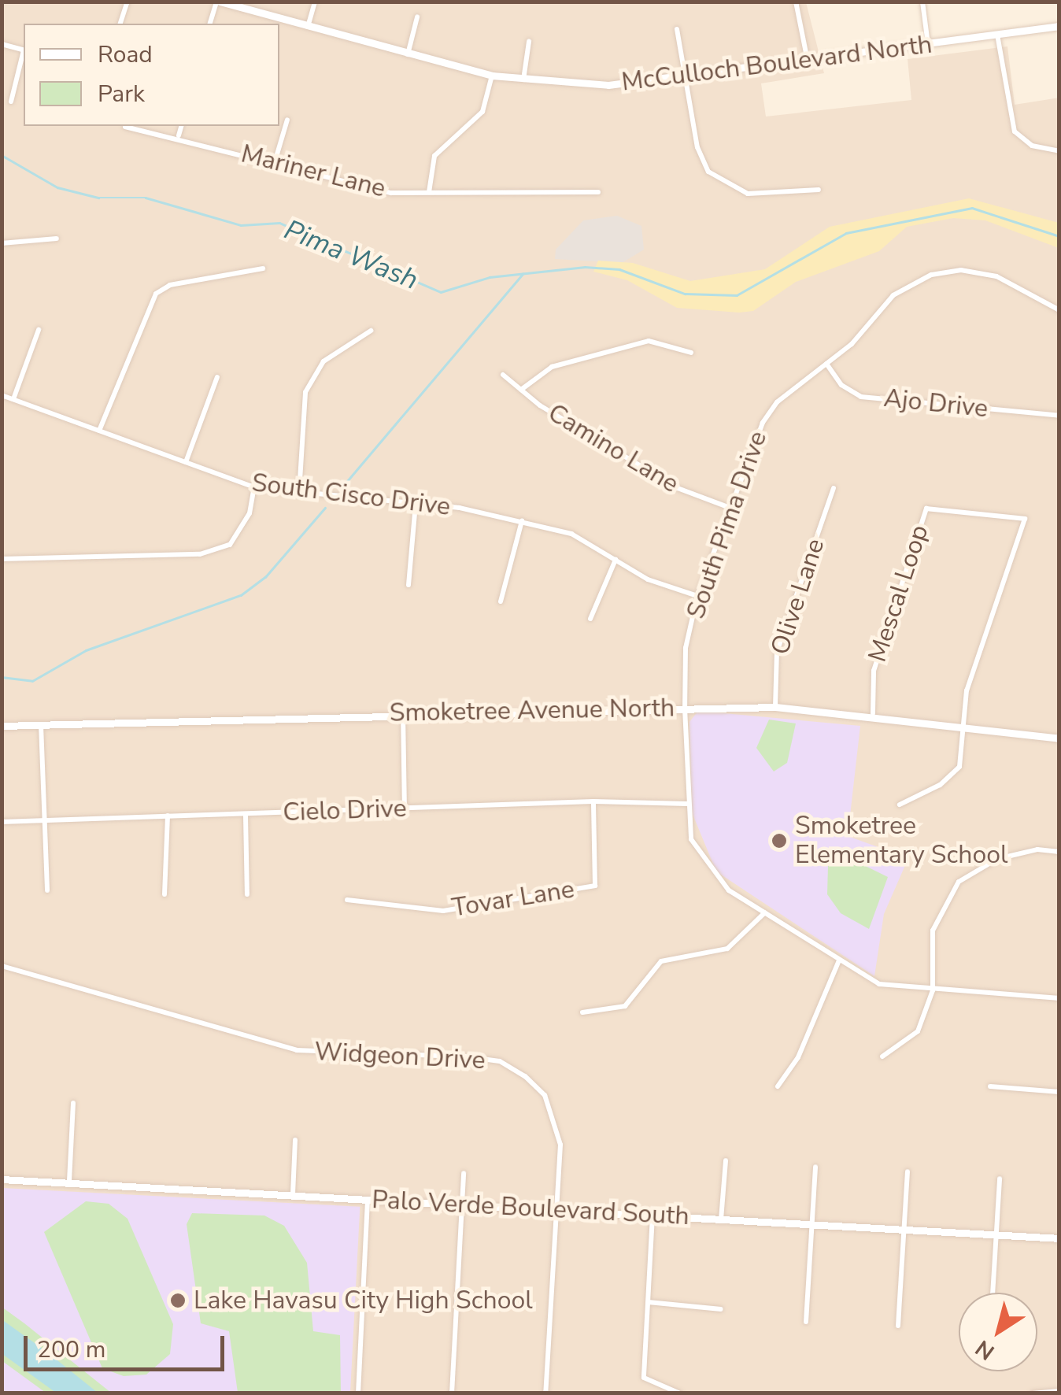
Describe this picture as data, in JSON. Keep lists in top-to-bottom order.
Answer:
{
  "streets": {
    "main road": ["McCulloch Boulevard North", "Smoketree Avenue North", "Palo Verde Boulevard South"],
    "street": [
      "Mariner Lane",
      "Ajo Drive",
      "Camino Lane",
      "South Cisco Drive",
      "South Pima Drive",
      "Mescal Loop",
      "Olive Lane",
      "Cielo Drive",
      "Tovar Lane",
      "Widgeon Drive"
    ]
  },
  "crossings": [
    ["Ajo Drive", "South Pima Drive"],
    ["Camino Lane", "South Pima Drive"],
    ["South Cisco Drive", "South Pima Drive"],
    ["South Pima Drive", "Smoketree Avenue North"],
    ["South Pima Drive", "Cielo Drive"],
    ["Mescal Loop", "Smoketree Avenue North"],
    ["Olive Lane", "Smoketree Avenue North"],
    ["Cielo Drive", "Tovar Lane"],
    ["Widgeon Drive", "Palo Verde Boulevard South"]
  ],
  "water": ["Pima Wash"],
  "places": ["Smoketree Elementary School", "Lake Havasu City High School"],
  "legend": ["Road", "Park"],
  "scale_bar": "200 m",
  "north": "bottom left"
}
